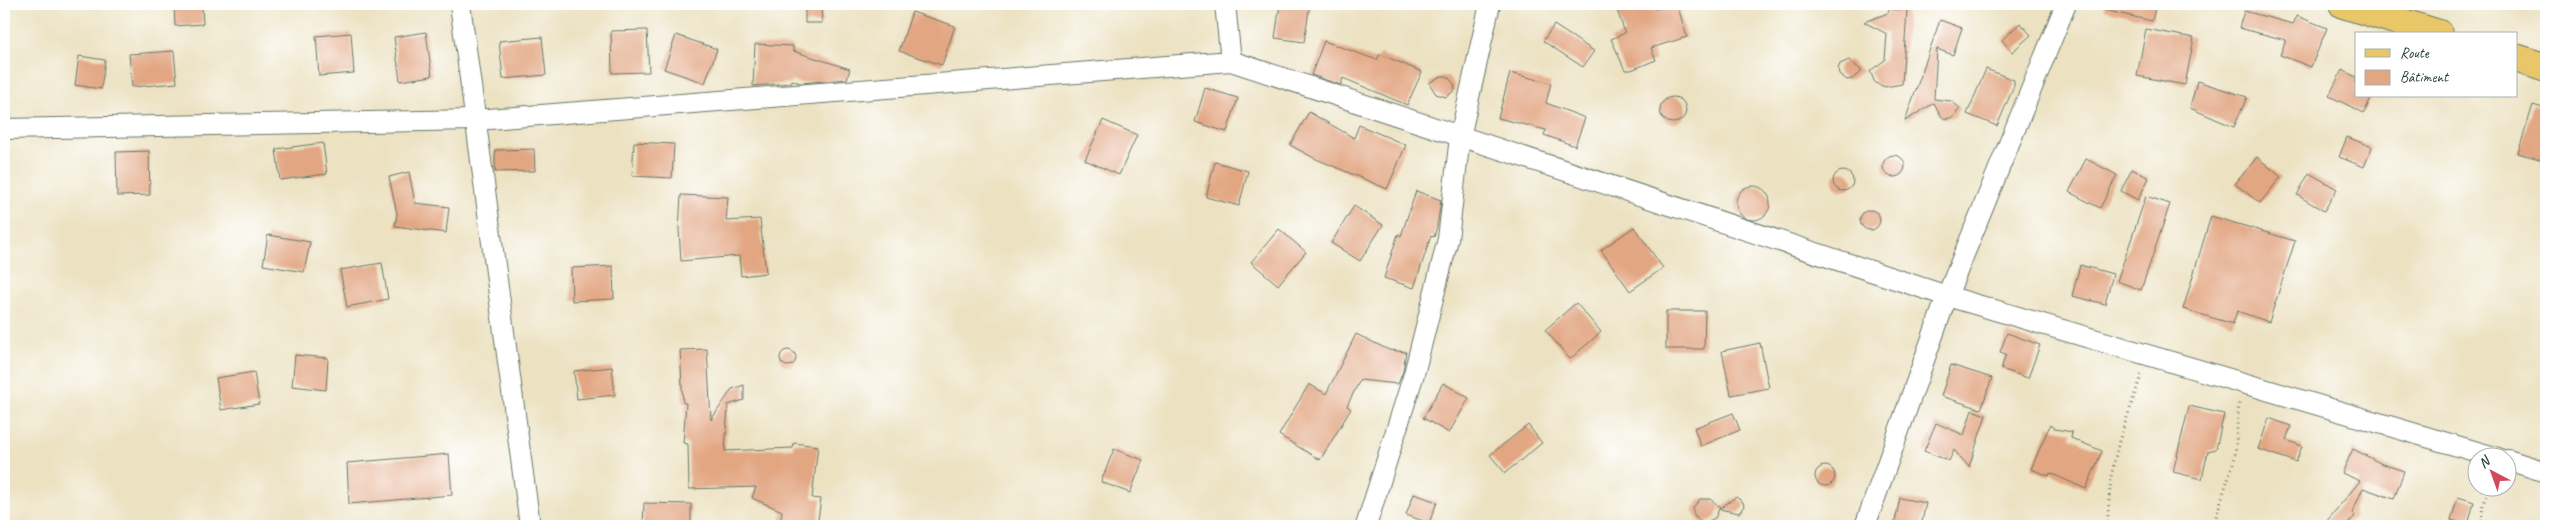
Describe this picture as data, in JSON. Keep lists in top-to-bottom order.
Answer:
{
  "legend": ["Route", "Bâtiment"],
  "north": "top left"
}
